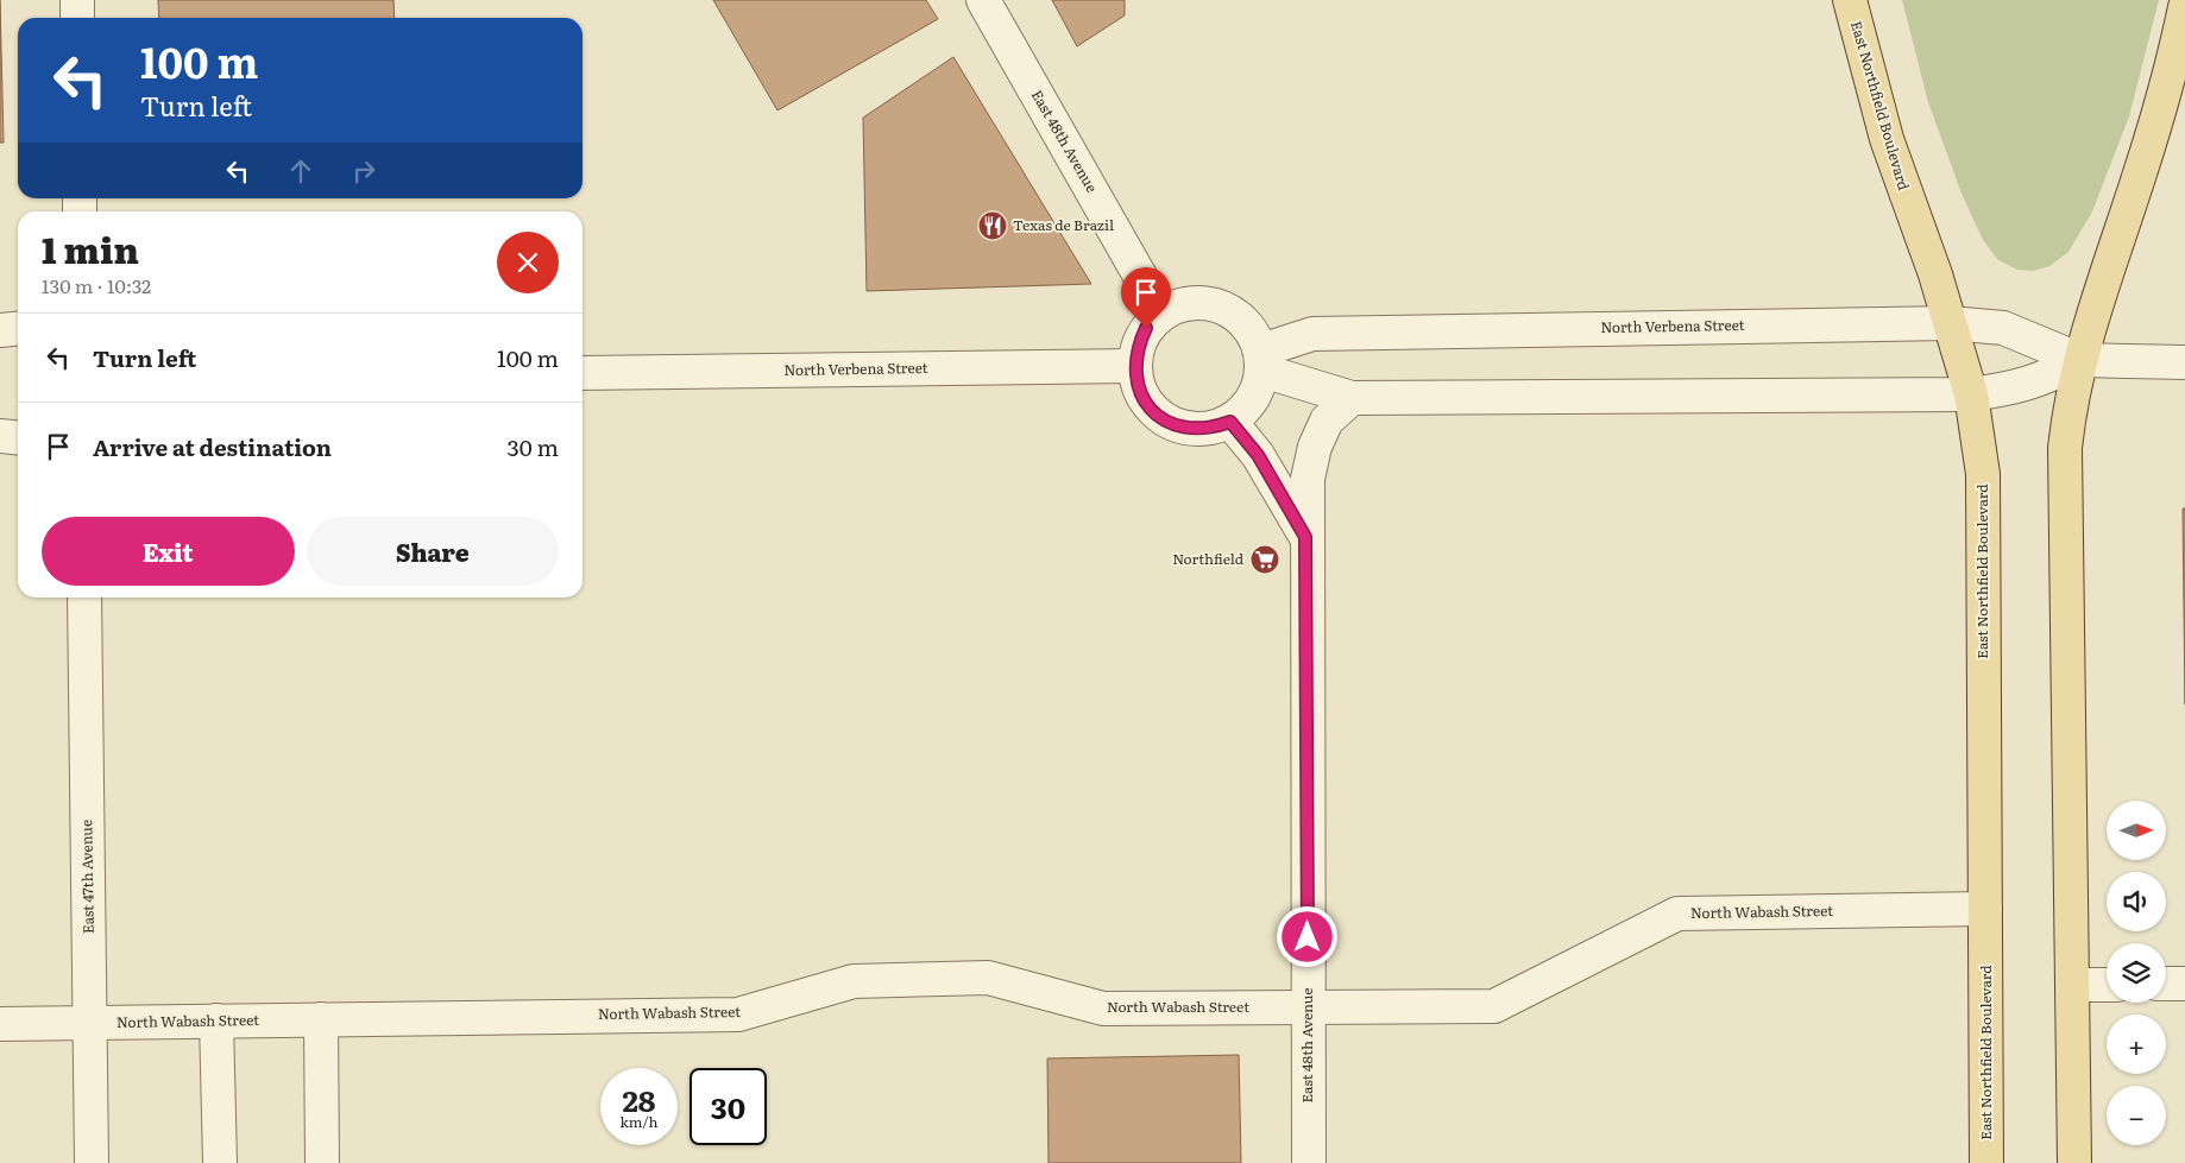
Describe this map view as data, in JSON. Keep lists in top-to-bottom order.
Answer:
{
  "streets": {
    "main road": ["East Northfield Boulevard"],
    "street": [
      "East 48th Avenue",
      "North Verbena Street",
      "East 47th Avenue",
      "North Wabash Street"
    ]
  },
  "crossings": [
    ["East Northfield Boulevard", "North Verbena Street"],
    ["East Northfield Boulevard", "North Wabash Street"],
    ["East 48th Avenue", "North Verbena Street"],
    ["East 48th Avenue", "North Wabash Street"],
    ["East 47th Avenue", "North Wabash Street"]
  ],
  "places": {
    "restaurant": ["Texas de Brazil"],
    "supermarket": ["Northfield"]
  },
  "north": "right",
  "page": {
    "turn": ["100 m", "Turn left"],
    "heading": ["1 min", "130 m · 10:32"],
    "list": [
      {
        "name": "Turn left",
        "value": "100 m"
      },
      {
        "name": "Arrive at destination",
        "value": "30 m"
      }
    ],
    "buttons": ["Exit", "Share"],
    "map_buttons": ["+", "−"],
    "speed": "28 km/h",
    "limit": "30"
  }
}
